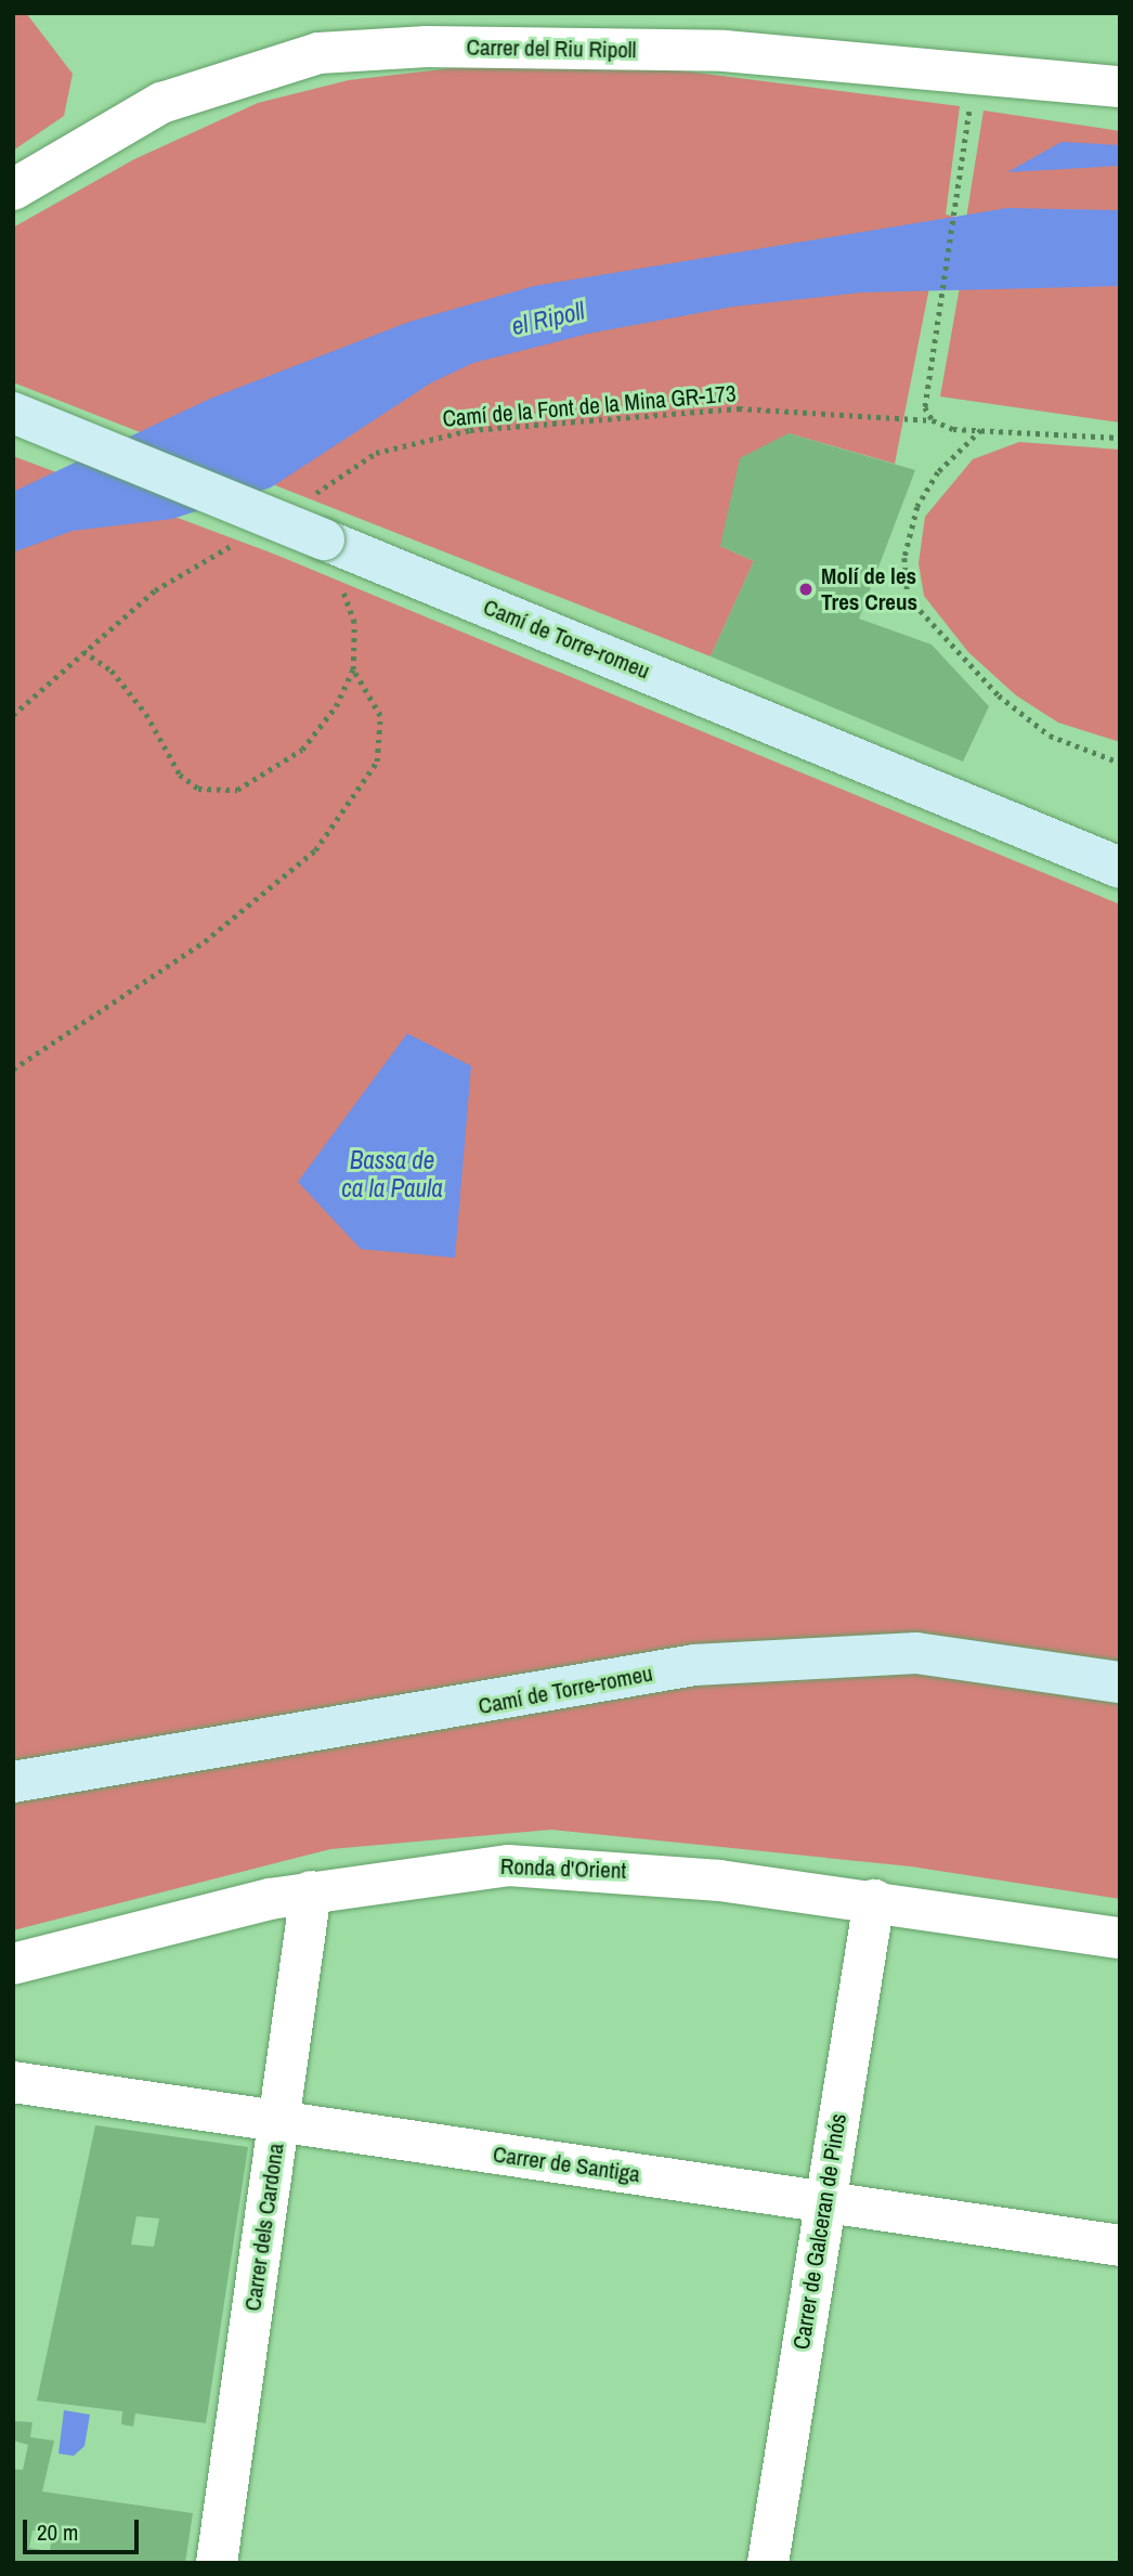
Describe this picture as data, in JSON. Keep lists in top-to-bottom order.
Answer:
{
  "streets": {
    "street": [
      "Carrer del Riu Ripoll",
      "Camí de Torre-romeu",
      "Ronda d'Orient",
      "Carrer de Santiga",
      "Carrer dels Cardona",
      "Carrer de Galceran de Pinós"
    ],
    "path": ["Camí de la Font de la Mina GR-173"]
  },
  "crossings": [
    ["Ronda d'Orient", "Carrer dels Cardona"],
    ["Ronda d'Orient", "Carrer de Galceran de Pinós"],
    ["Carrer de Santiga", "Carrer dels Cardona"],
    ["Carrer de Santiga", "Carrer de Galceran de Pinós"]
  ],
  "water": ["el Ripoll", "Bassa de ca la Paula"],
  "places": ["Molí de les Tres Creus"],
  "scale_bar": "20 m"
}
